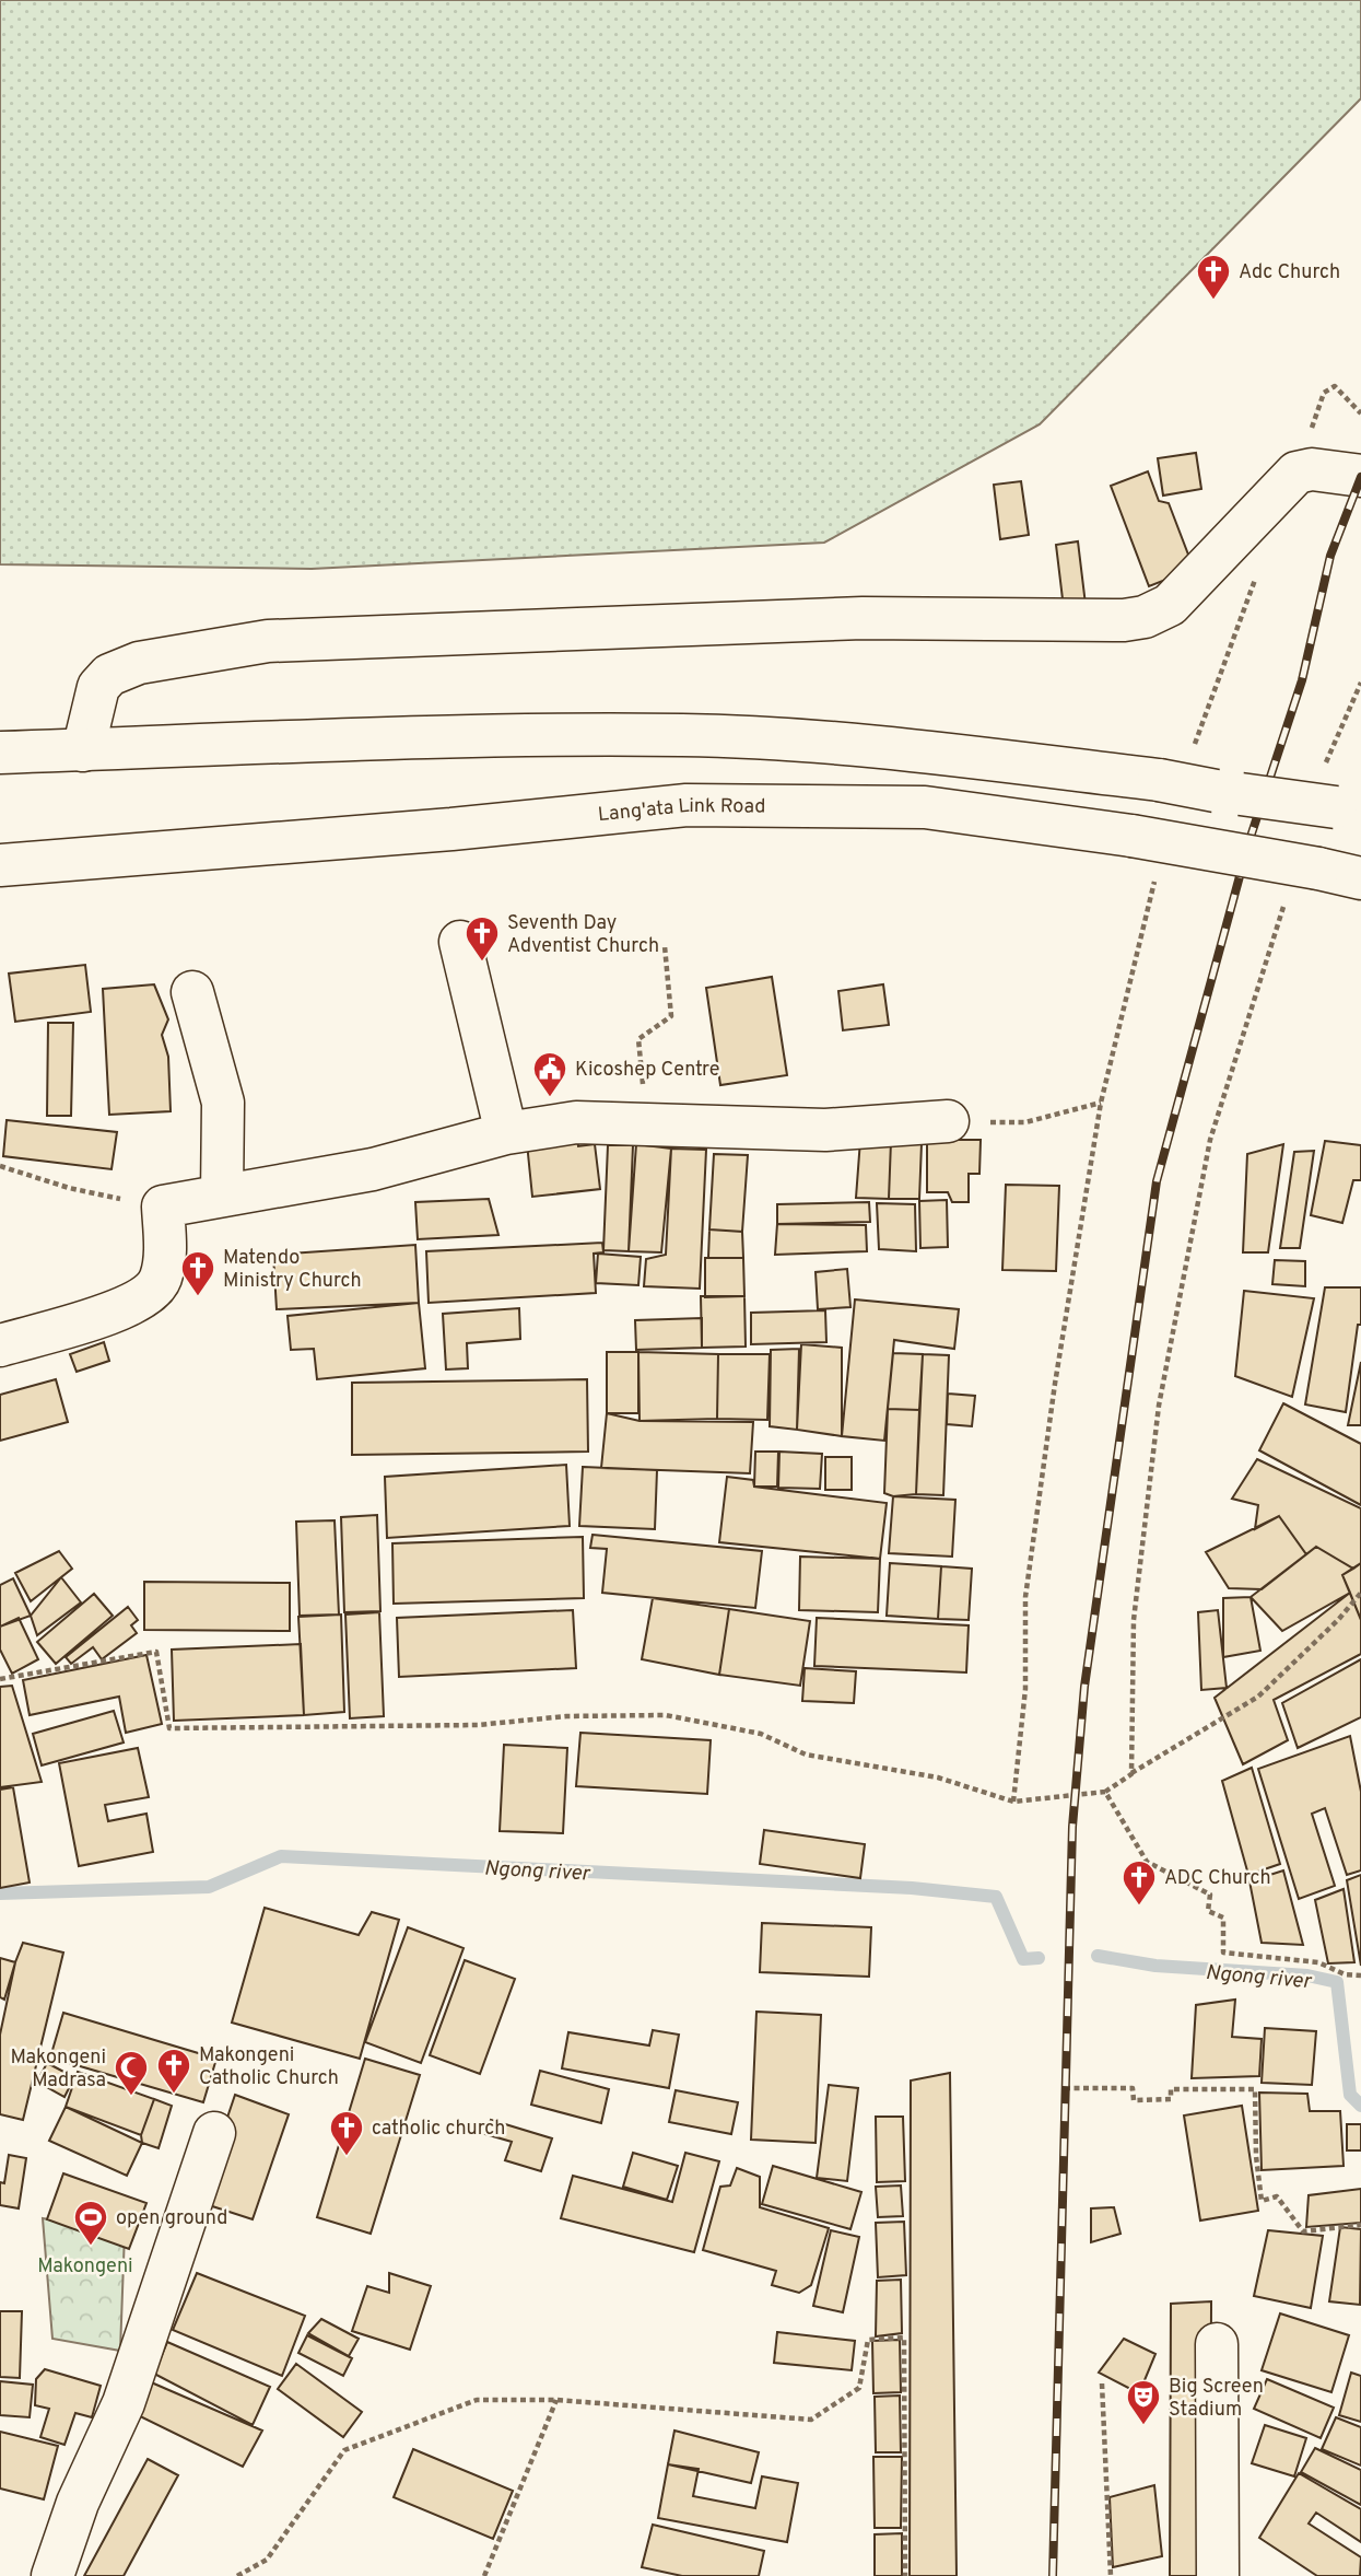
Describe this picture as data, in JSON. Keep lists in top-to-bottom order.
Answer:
{
  "streets": {
    "main road": ["Lang'ata Link Road"]
  },
  "water": ["Ngong river"],
  "parks": ["Makongeni"],
  "places": {
    "church": [
      "Adc Church",
      "Seventh Day Adventist Church",
      "Matendo Ministry Church",
      "ADC Church",
      "Makongeni Catholic Church",
      "catholic church"
    ],
    "public building": ["Kicoshep Centre"],
    "mosque": ["Makongeni Madrasa"],
    "sports": ["open ground"],
    "theatre": ["Big Screen Stadium"]
  }
}
